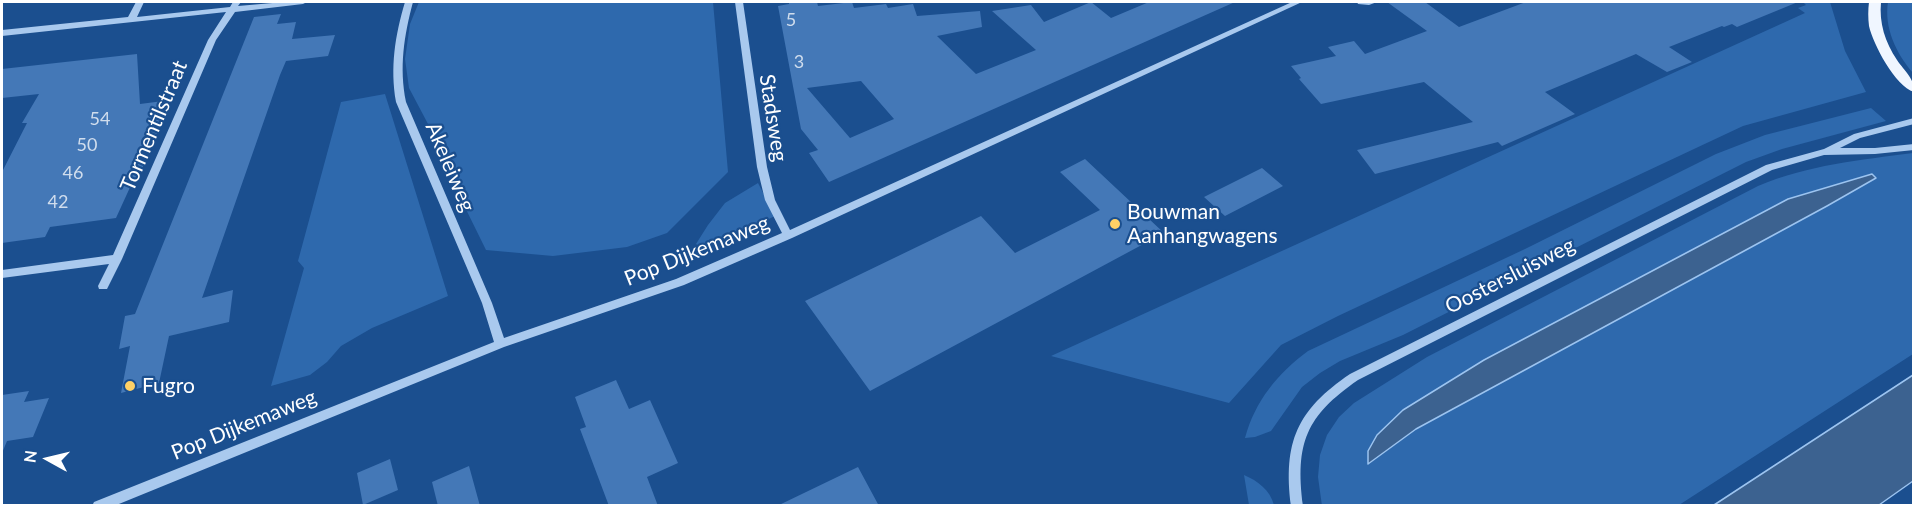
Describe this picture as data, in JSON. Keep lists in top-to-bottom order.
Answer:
{
  "streets": {
    "street": [
      "Stadsweg",
      "Tormentilstraat",
      "Akeleiweg",
      "Pop Dijkemaweg",
      "Oostersluisweg"
    ]
  },
  "crossings": [
    ["Stadsweg", "Pop Dijkemaweg"],
    ["Akeleiweg", "Pop Dijkemaweg"]
  ],
  "places": ["Bouwman Aanhangwagens", "Fugro"],
  "house_numbers": [
    "5",
    "3",
    "54",
    "50",
    "46",
    "42"
  ],
  "north": "left"
}
